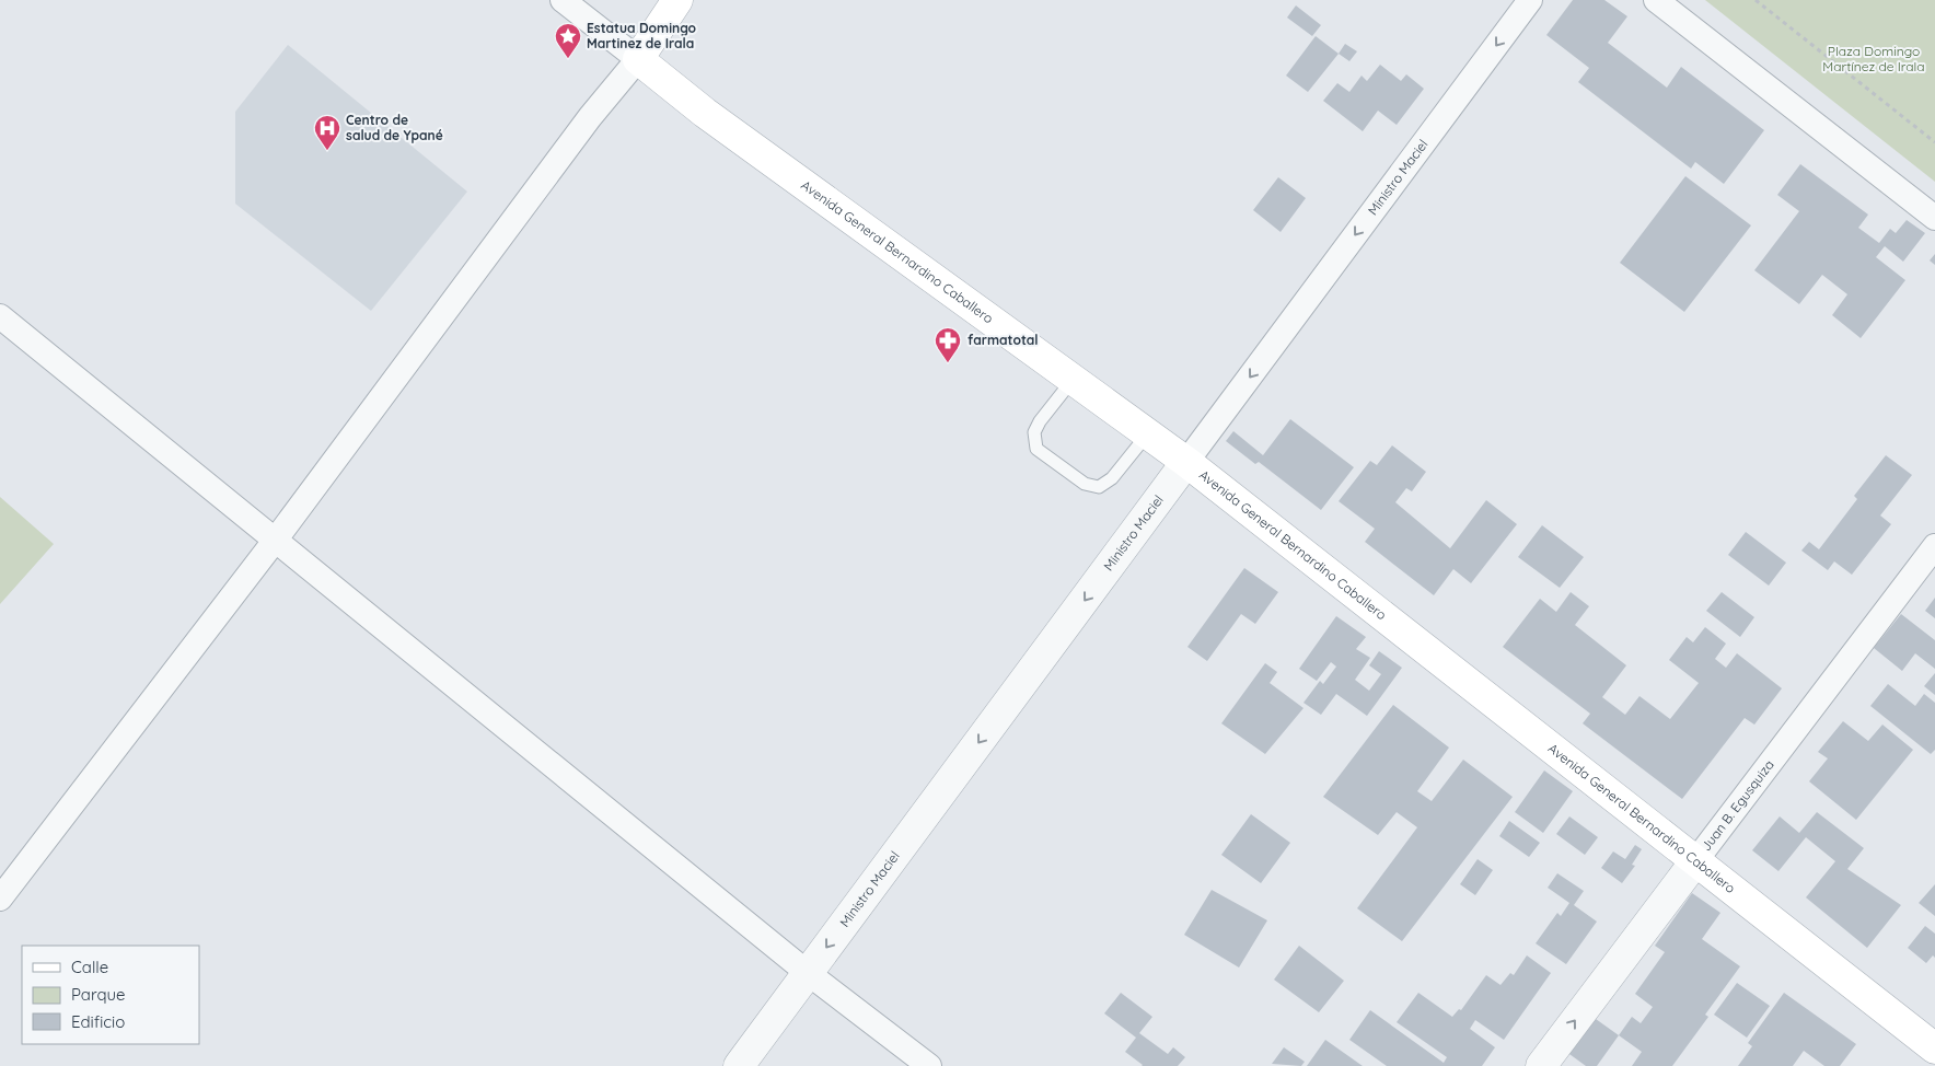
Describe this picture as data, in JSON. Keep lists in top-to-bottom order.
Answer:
{
  "streets": {
    "main road": ["Avenida General Bernardino Caballero"],
    "street": ["Ministro Maciel", "Juan B. Egusquiza"]
  },
  "crossings": [
    ["Ministro Maciel", "Avenida General Bernardino Caballero"],
    ["Avenida General Bernardino Caballero", "Juan B. Egusquiza"]
  ],
  "one_way": ["Ministro Maciel", "Juan B. Egusquiza"],
  "parks": ["Plaza Domingo Martínez de Irala"],
  "places": {
    "place": ["Estatua Domingo Martinez de Irala"],
    "hospital": ["Centro de salud de Ypané"],
    "pharmacy": ["farmatotal"]
  },
  "legend": ["Calle", "Parque", "Edificio"]
}
